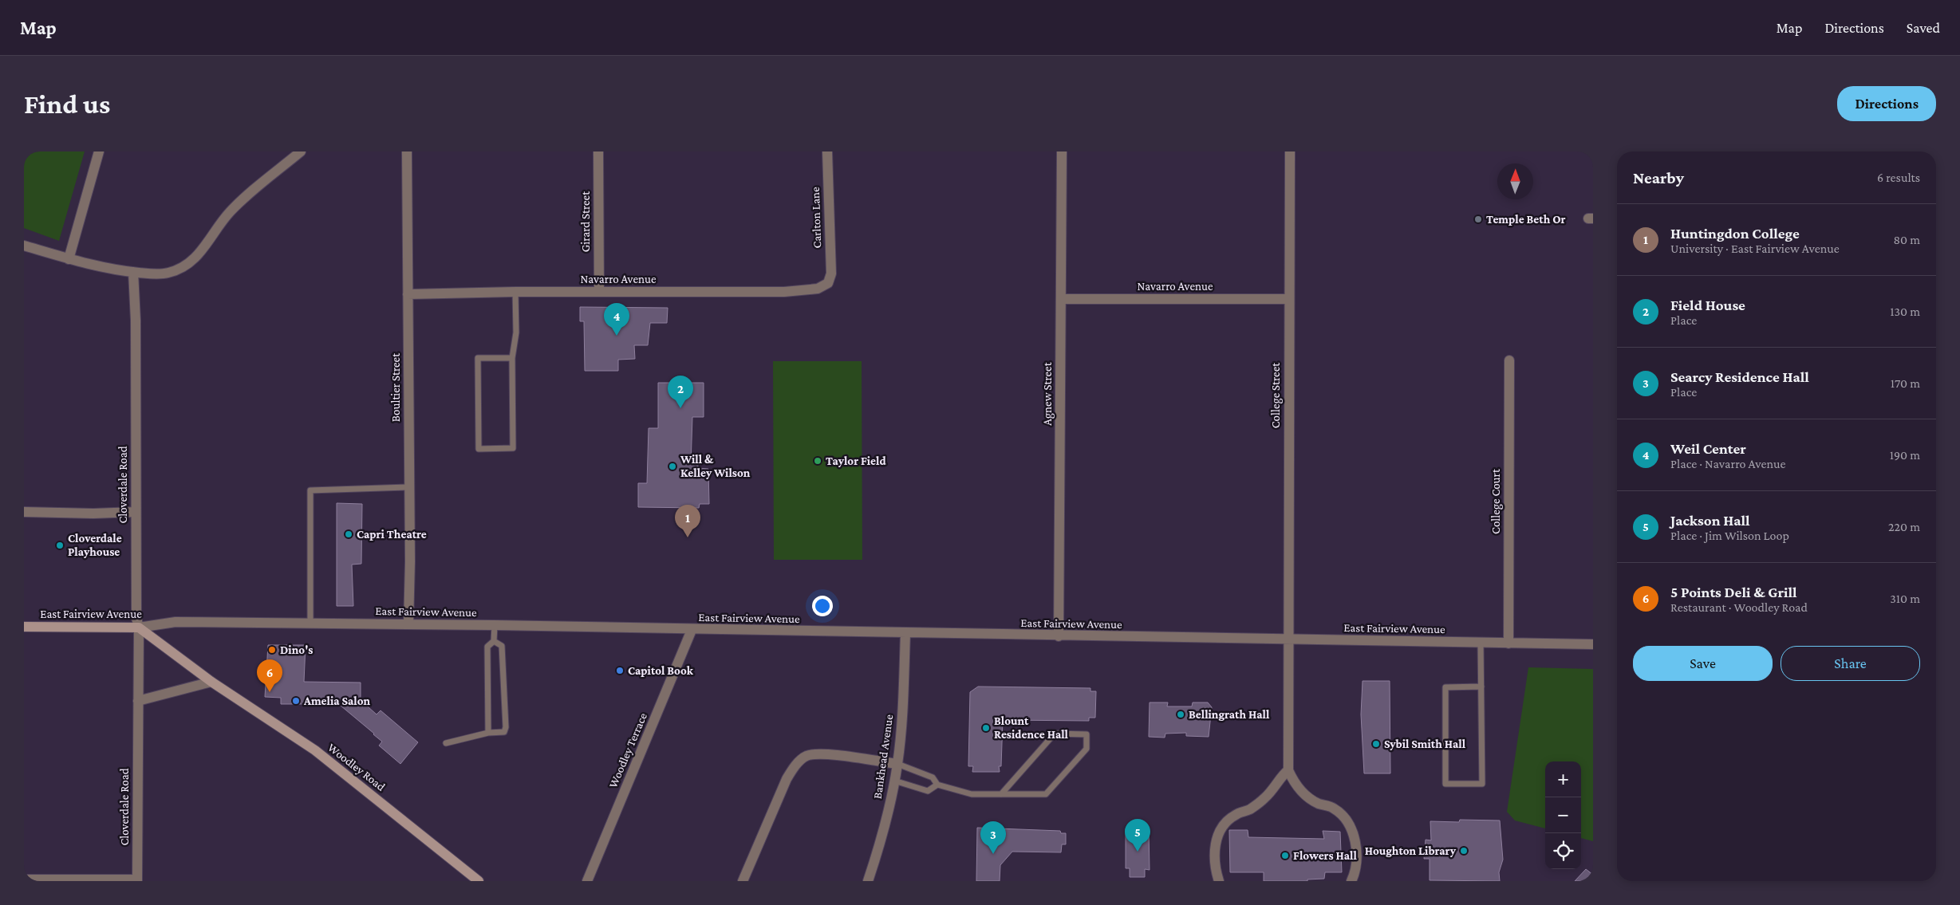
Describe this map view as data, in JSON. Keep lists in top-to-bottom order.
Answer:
{
  "streets": {
    "main road": ["East Fairview Avenue", "Woodley Road"],
    "street": [
      "Carlton Lane",
      "Girard Street",
      "Navarro Avenue",
      "Boultier Street",
      "Agnew Street",
      "College Street",
      "Cloverdale Road",
      "College Court",
      "Woodley Terrace",
      "Bankhead Avenue"
    ]
  },
  "crossings": [
    ["Carlton Lane", "Navarro Avenue"],
    ["Girard Street", "Navarro Avenue"],
    ["Navarro Avenue", "Boultier Street"],
    ["Navarro Avenue", "Agnew Street"],
    ["Navarro Avenue", "College Street"],
    ["Boultier Street", "East Fairview Avenue"],
    ["Agnew Street", "East Fairview Avenue"],
    ["College Street", "East Fairview Avenue"],
    ["Cloverdale Road", "East Fairview Avenue"],
    ["Cloverdale Road", "Woodley Road"],
    ["College Court", "East Fairview Avenue"],
    ["East Fairview Avenue", "Woodley Terrace"],
    ["East Fairview Avenue", "Bankhead Avenue"],
    ["East Fairview Avenue", "Woodley Road"]
  ],
  "places": [
    "Temple Beth Or",
    "Taylor Field",
    "Will & Kelley Wilson",
    "Capri Theatre",
    "Cloverdale Playhouse",
    "Dino's",
    "Capitol Book",
    "Amelia Salon",
    "Bellingrath Hall",
    "Blount Residence Hall",
    "Sybil Smith Hall",
    "Houghton Library",
    "Flowers Hall"
  ],
  "north": "top",
  "page": {
    "header": "Map",
    "nav": ["Map", "Directions", "Saved"],
    "buttons": [
      "Directions",
      ["Save", "Share"]
    ],
    "title": "Find us",
    "heading": ["Nearby", "6 results"],
    "list": [
      {
        "mark": "1",
        "name": "Huntingdon College",
        "note": "University · East Fairview Avenue",
        "value": "80 m"
      },
      {
        "mark": "2",
        "name": "Field House",
        "note": "Place",
        "value": "130 m"
      },
      {
        "mark": "3",
        "name": "Searcy Residence Hall",
        "note": "Place",
        "value": "170 m"
      },
      {
        "mark": "4",
        "name": "Weil Center",
        "note": "Place · Navarro Avenue",
        "value": "190 m"
      },
      {
        "mark": "5",
        "name": "Jackson Hall",
        "note": "Place · Jim Wilson Loop",
        "value": "220 m"
      },
      {
        "mark": "6",
        "name": "5 Points Deli & Grill",
        "note": "Restaurant · Woodley Road",
        "value": "310 m"
      }
    ],
    "pins": [
      "4",
      "2",
      "1",
      "6",
      "5",
      "3"
    ],
    "map_buttons": ["+", "−"]
  }
}
